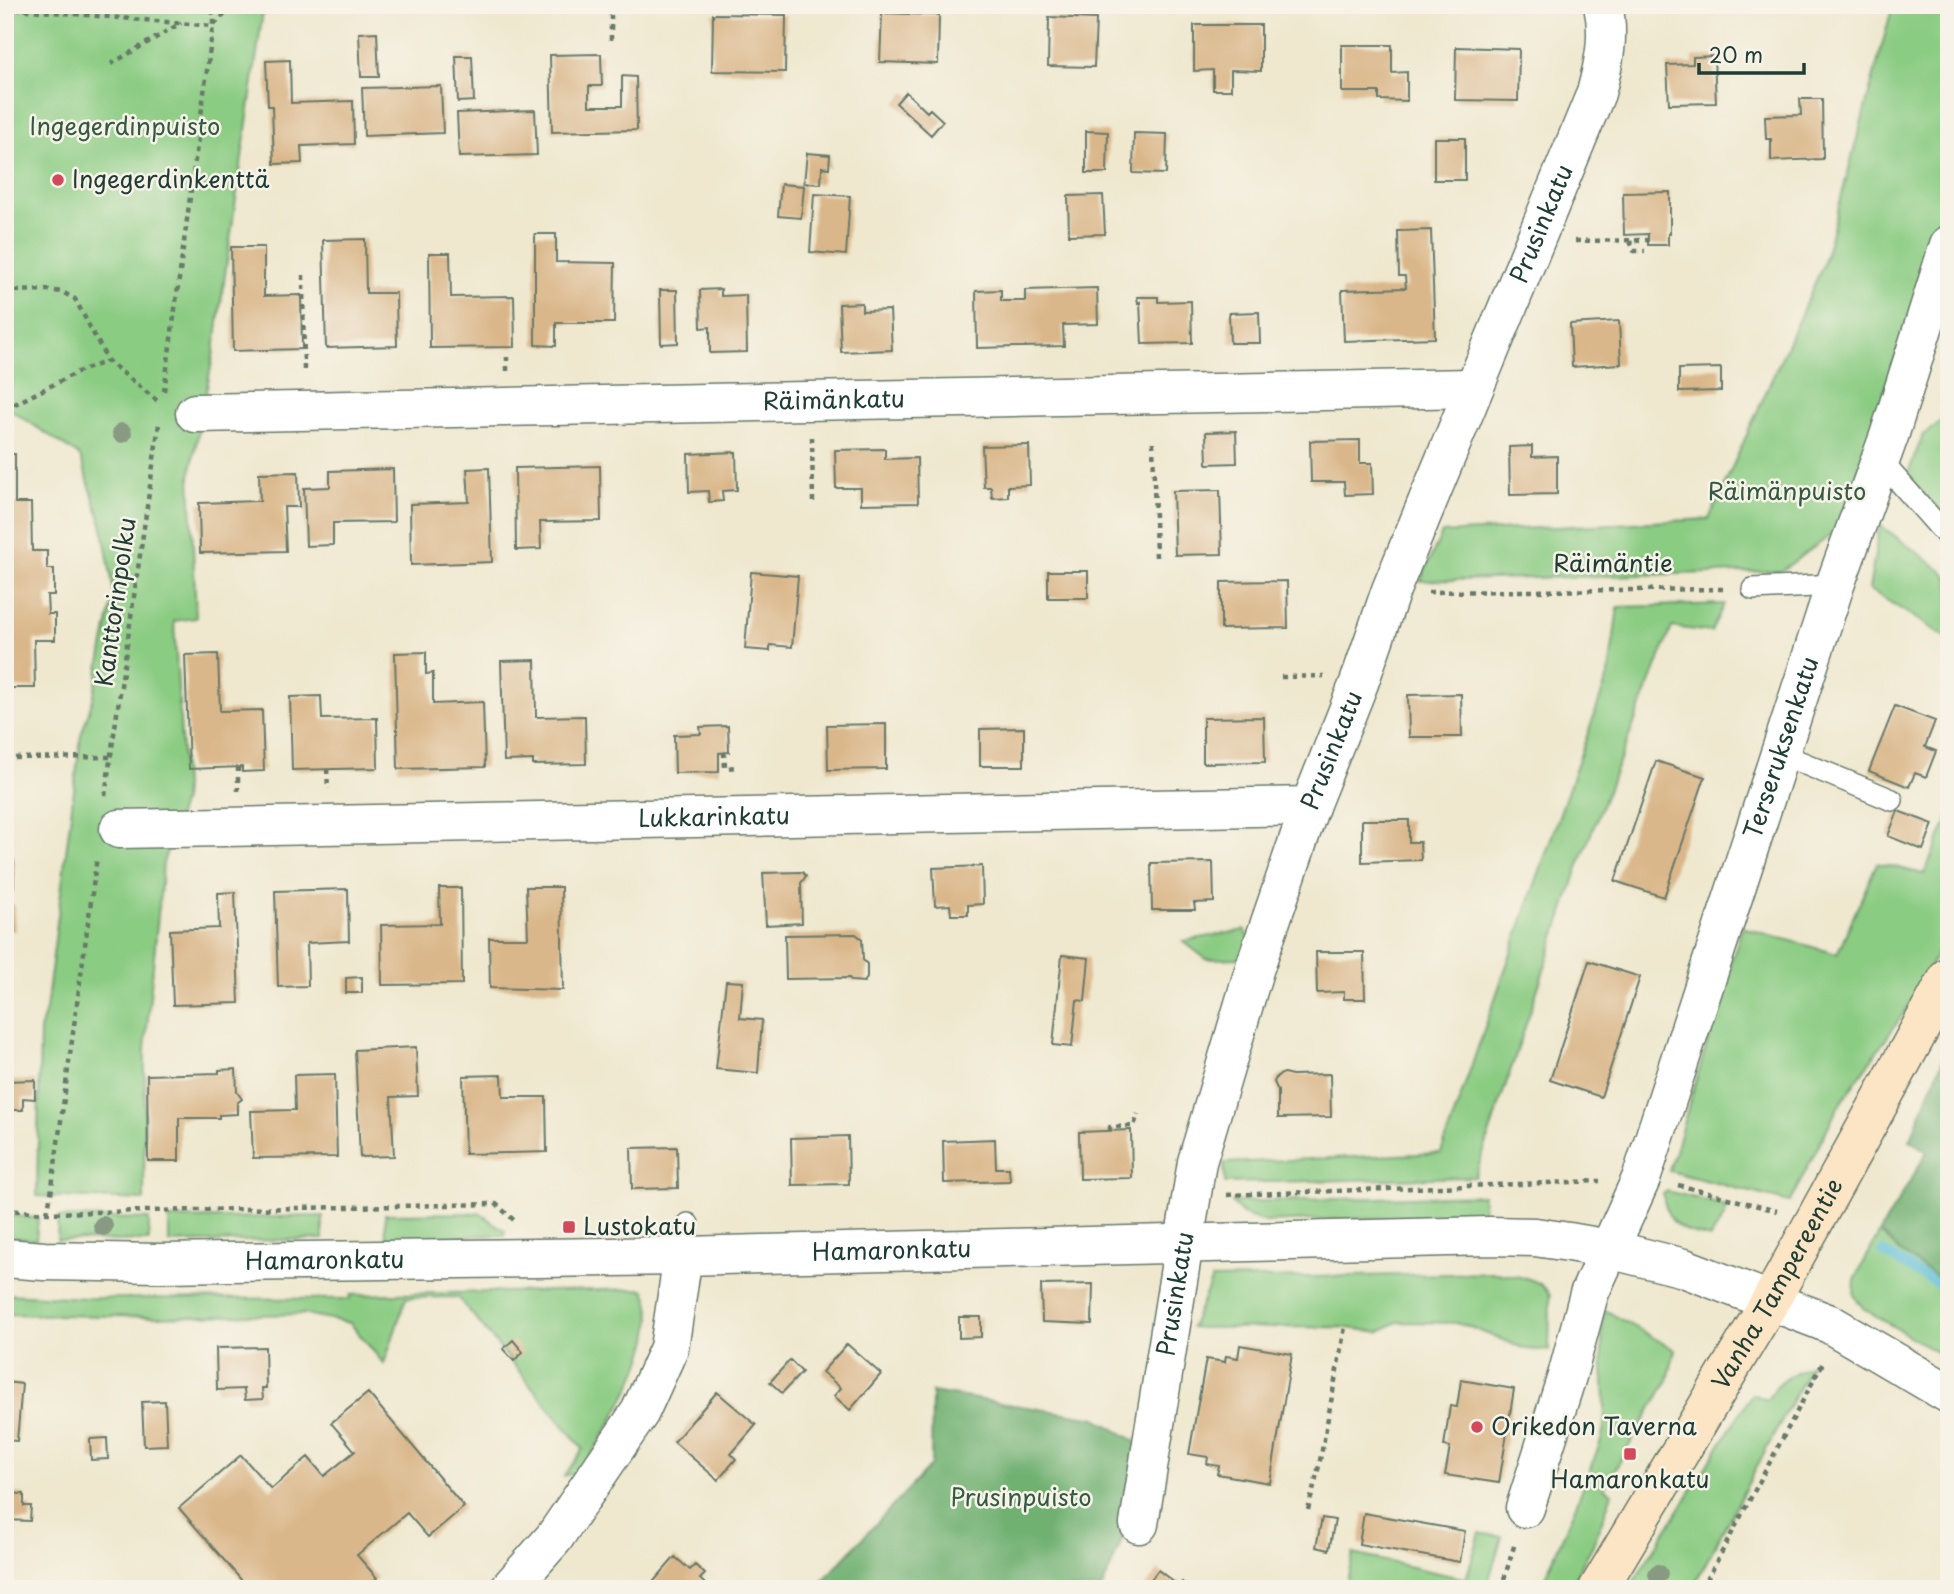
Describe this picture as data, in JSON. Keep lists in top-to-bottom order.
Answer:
{
  "streets": {
    "main road": ["Vanha Tampereentie"],
    "street": [
      "Prusinkatu",
      "Räimänkatu",
      "Terseruksenkatu",
      "Lukkarinkatu",
      "Hamaronkatu"
    ],
    "path": ["Räimäntie", "Kanttorinpolku"]
  },
  "crossings": [
    ["Prusinkatu", "Räimänkatu"],
    ["Prusinkatu", "Räimäntie"],
    ["Prusinkatu", "Lukkarinkatu"],
    ["Prusinkatu", "Hamaronkatu"],
    ["Räimänkatu", "Kanttorinpolku"],
    ["Kanttorinpolku", "Lukkarinkatu"],
    ["Terseruksenkatu", "Hamaronkatu"],
    ["Hamaronkatu", "Vanha Tampereentie"]
  ],
  "parks": ["Ingegerdinpuisto", "Räimänpuisto", "Prusinpuisto"],
  "places": {
    "other": ["Ingegerdinkenttä", "Orikedon Taverna"],
    "transit": ["Lustokatu", "Hamaronkatu"]
  },
  "scale_bar": "20 m"
}
